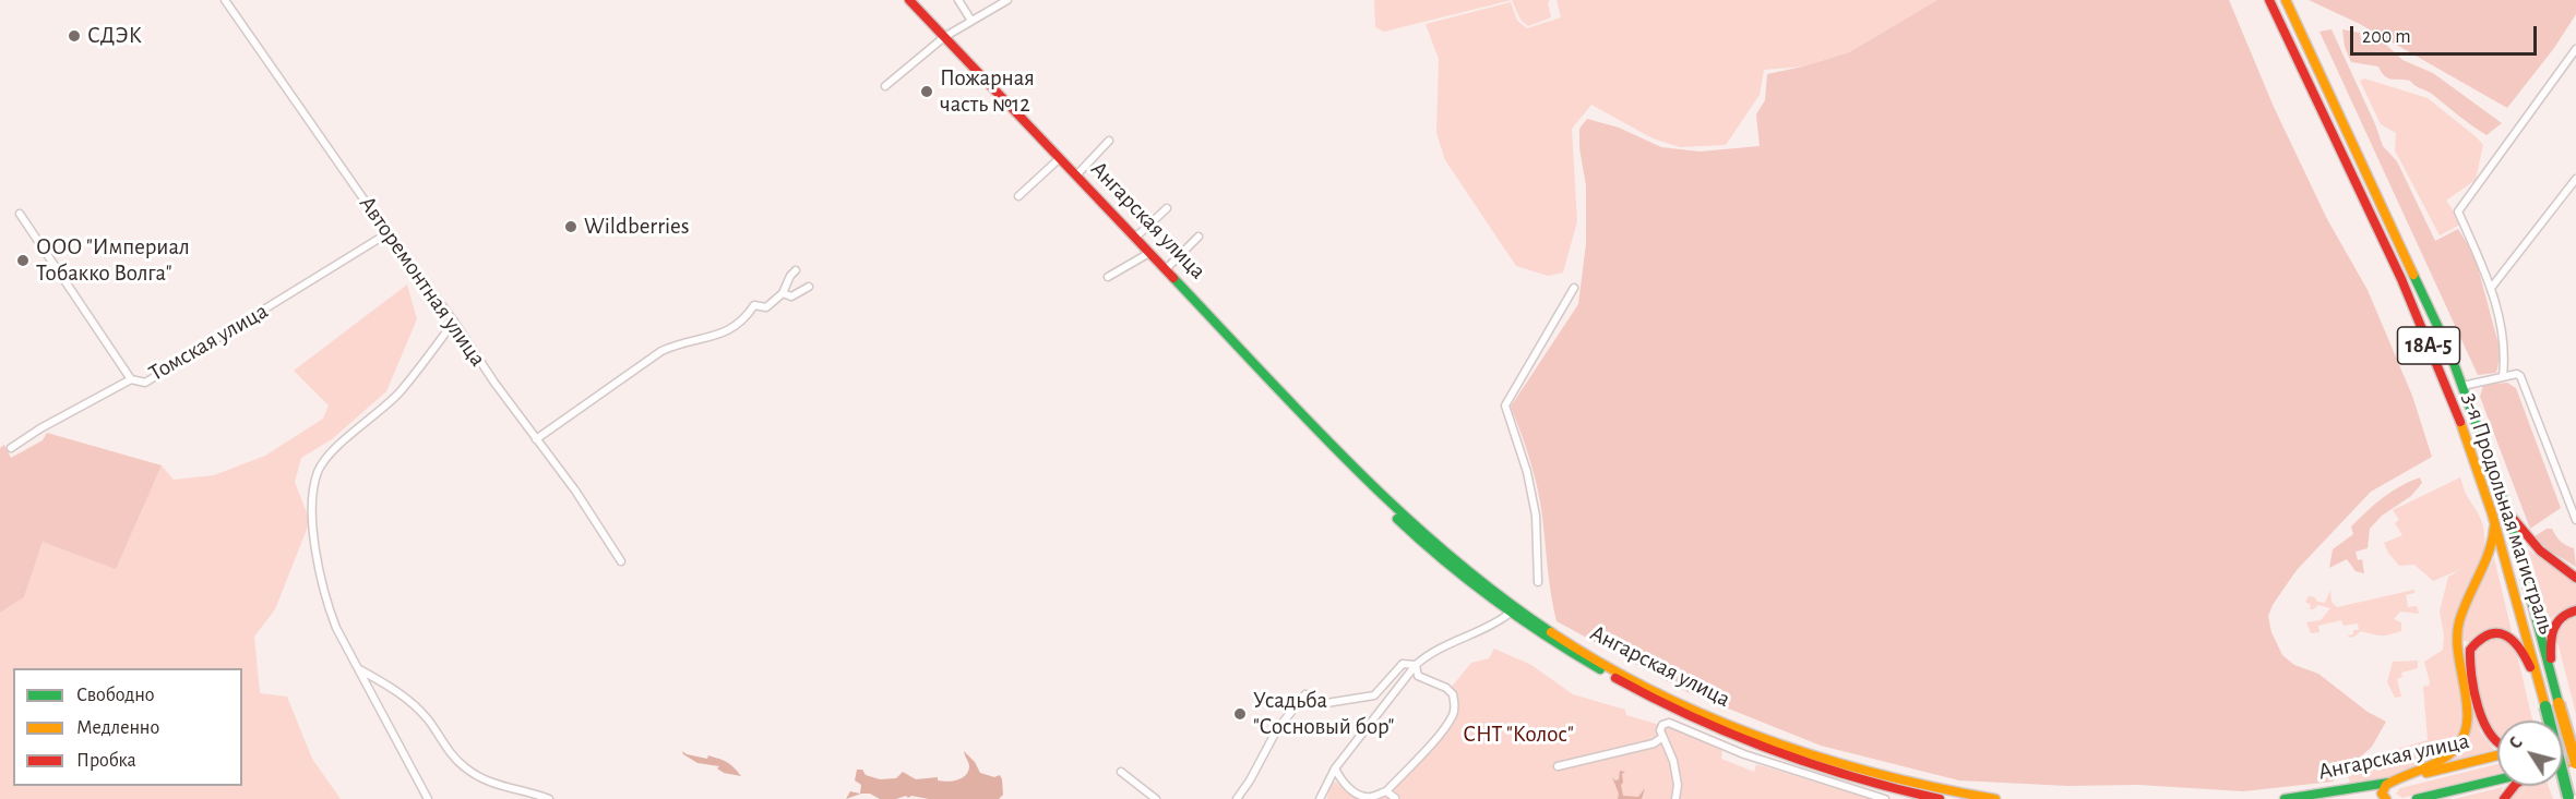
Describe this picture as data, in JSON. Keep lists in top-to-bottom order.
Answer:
{
  "streets": {
    "main road": ["Ангарская улица", "18А-5", "3-я Продольная магистраль"],
    "street": ["Авторемонтная улица", "Томская улица"]
  },
  "crossings": [
    ["Авторемонтная улица", "Томская улица"]
  ],
  "parks": ["СНТ \"Колос\""],
  "places": [
    "СДЭК",
    "Пожарная часть №12",
    "Wildberries",
    "ООО \"Империал Тобакко Волга\"",
    "Усадьба \"Сосновый бор\""
  ],
  "legend": ["Свободно", "Медленно", "Пробка"],
  "scale_bar": "200 m",
  "north": "top left"
}
